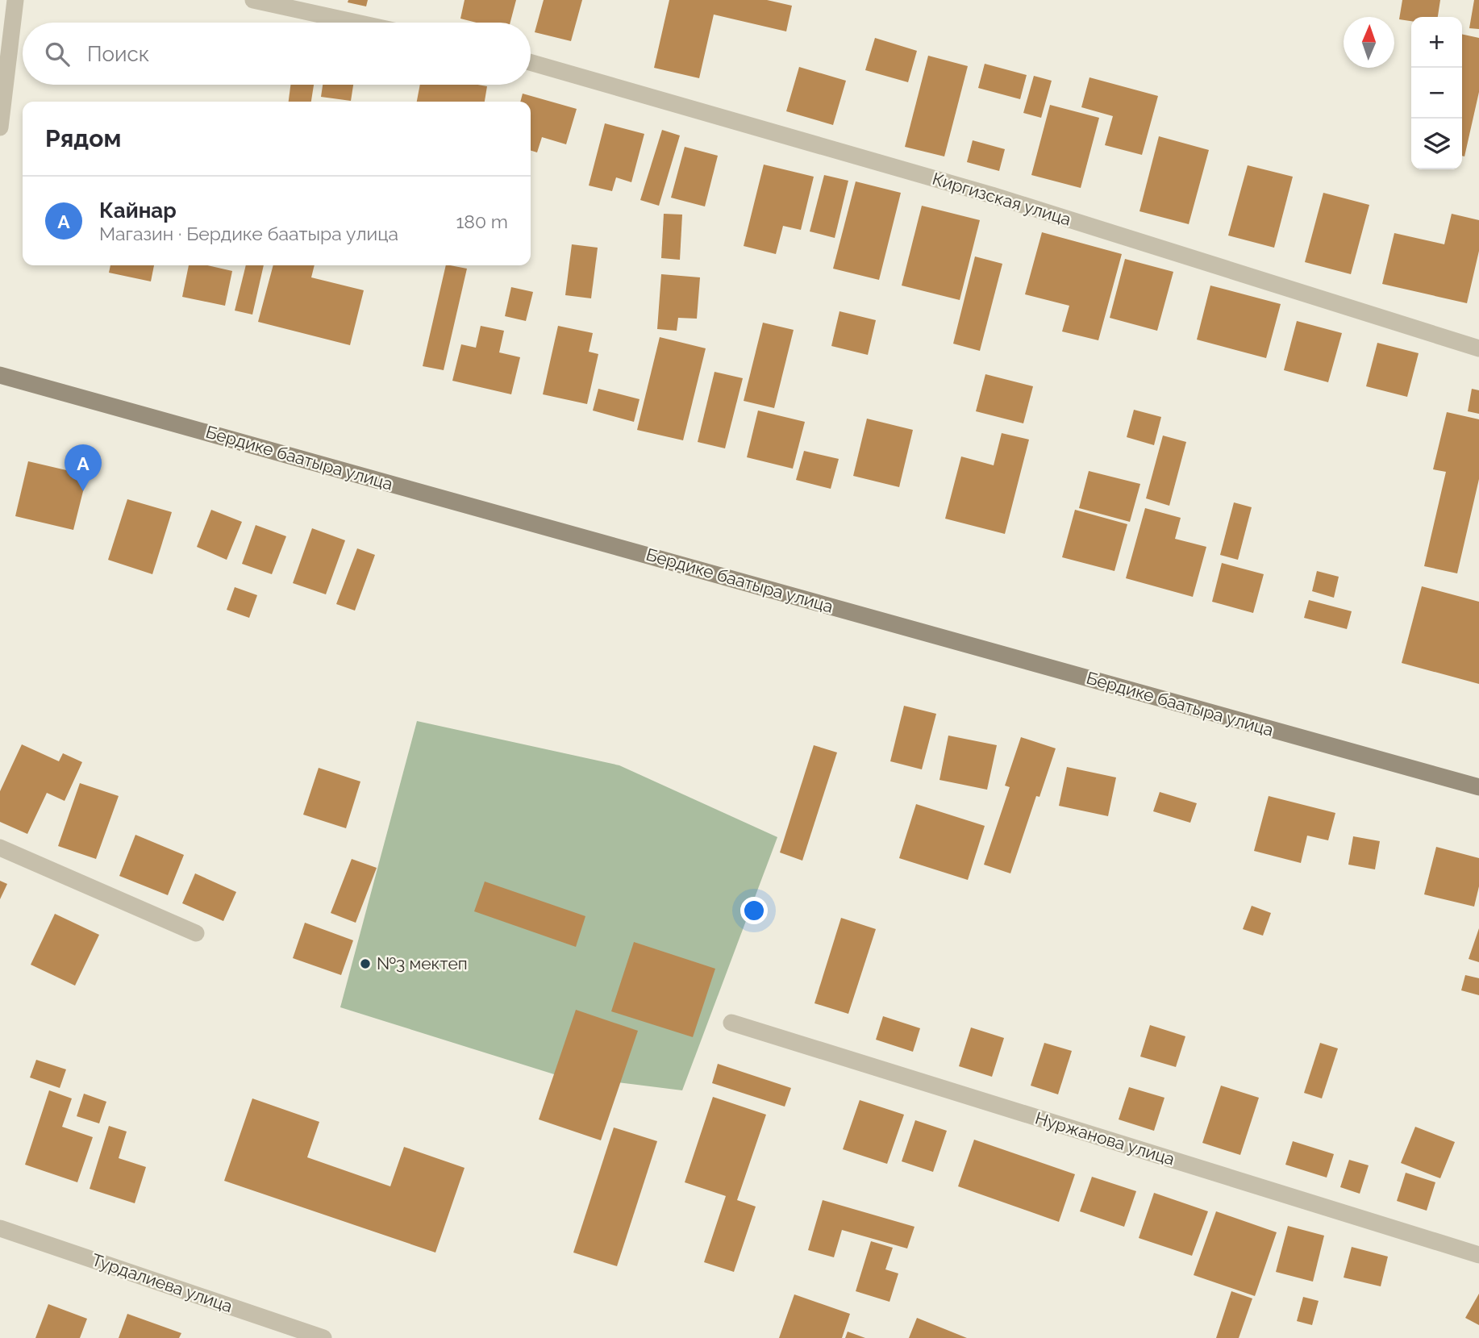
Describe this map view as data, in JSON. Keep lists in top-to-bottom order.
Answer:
{
  "streets": {
    "street": [
      "Киргизская улица",
      "Бердике баатыра улица",
      "Нуржанова улица",
      "Турдалиева улица"
    ]
  },
  "places": ["№3 мектеп"],
  "north": "top",
  "page": {
    "map_buttons": ["+", "−"],
    "search": "Поиск",
    "heading": "Рядом",
    "list": [
      {
        "mark": "A",
        "name": "Кайнар",
        "note": "Магазин · Бердике баатыра улица",
        "value": "180 m"
      }
    ],
    "pins": "A"
  }
}
